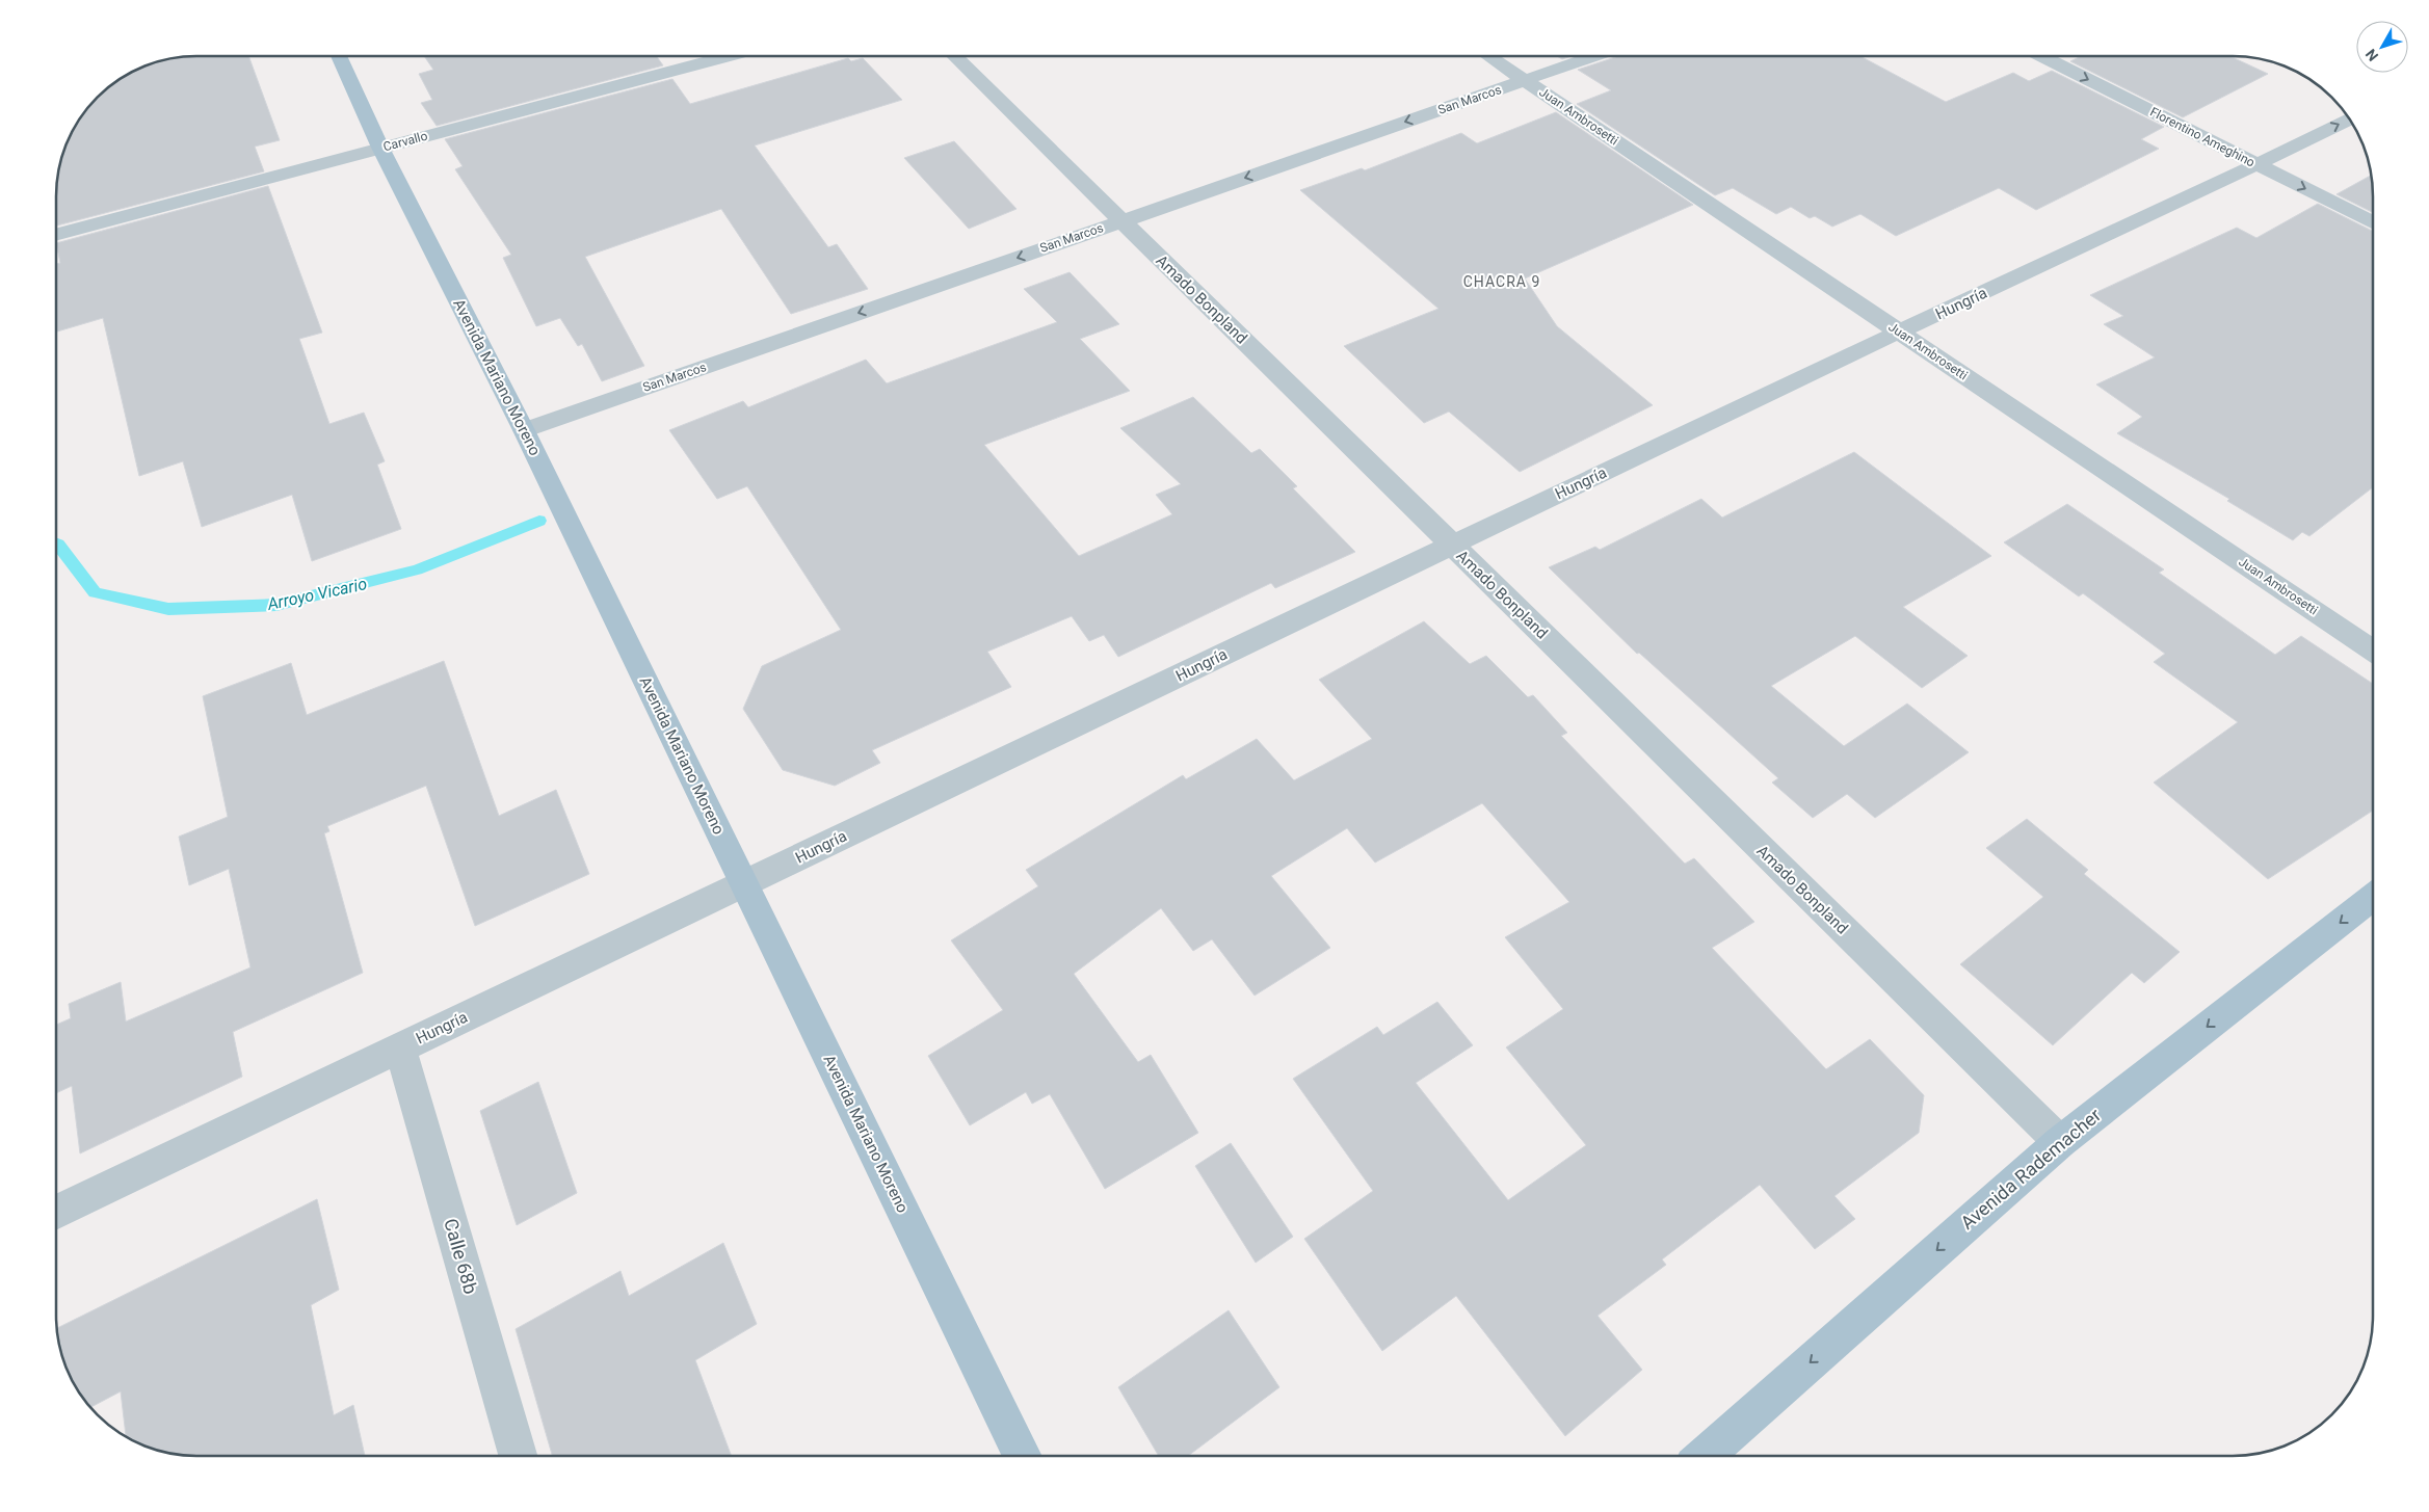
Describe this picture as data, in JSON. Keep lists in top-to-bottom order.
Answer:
{
  "streets": {
    "main road": ["Avenida Mariano Moreno", "Avenida Rademacher"],
    "street": [
      "San Marcos",
      "Juan Ambrosetti",
      "Florentino Ameghino",
      "Carvallo",
      "Amado Bonpland",
      "Hungría",
      "Calle 68b"
    ]
  },
  "crossings": [
    ["San Marcos", "Juan Ambrosetti"],
    ["San Marcos", "Amado Bonpland"],
    ["San Marcos", "Avenida Mariano Moreno"],
    ["Juan Ambrosetti", "Hungría"],
    ["Florentino Ameghino", "Hungría"],
    ["Carvallo", "Avenida Mariano Moreno"],
    ["Amado Bonpland", "Hungría"],
    ["Amado Bonpland", "Avenida Rademacher"],
    ["Hungría", "Avenida Mariano Moreno"],
    ["Hungría", "Calle 68b"]
  ],
  "one_way": ["San Marcos", "Florentino Ameghino", "Avenida Rademacher"],
  "districts": ["CHACRA 9"],
  "water": ["Arroyo Vicario"],
  "north": "bottom left"
}
